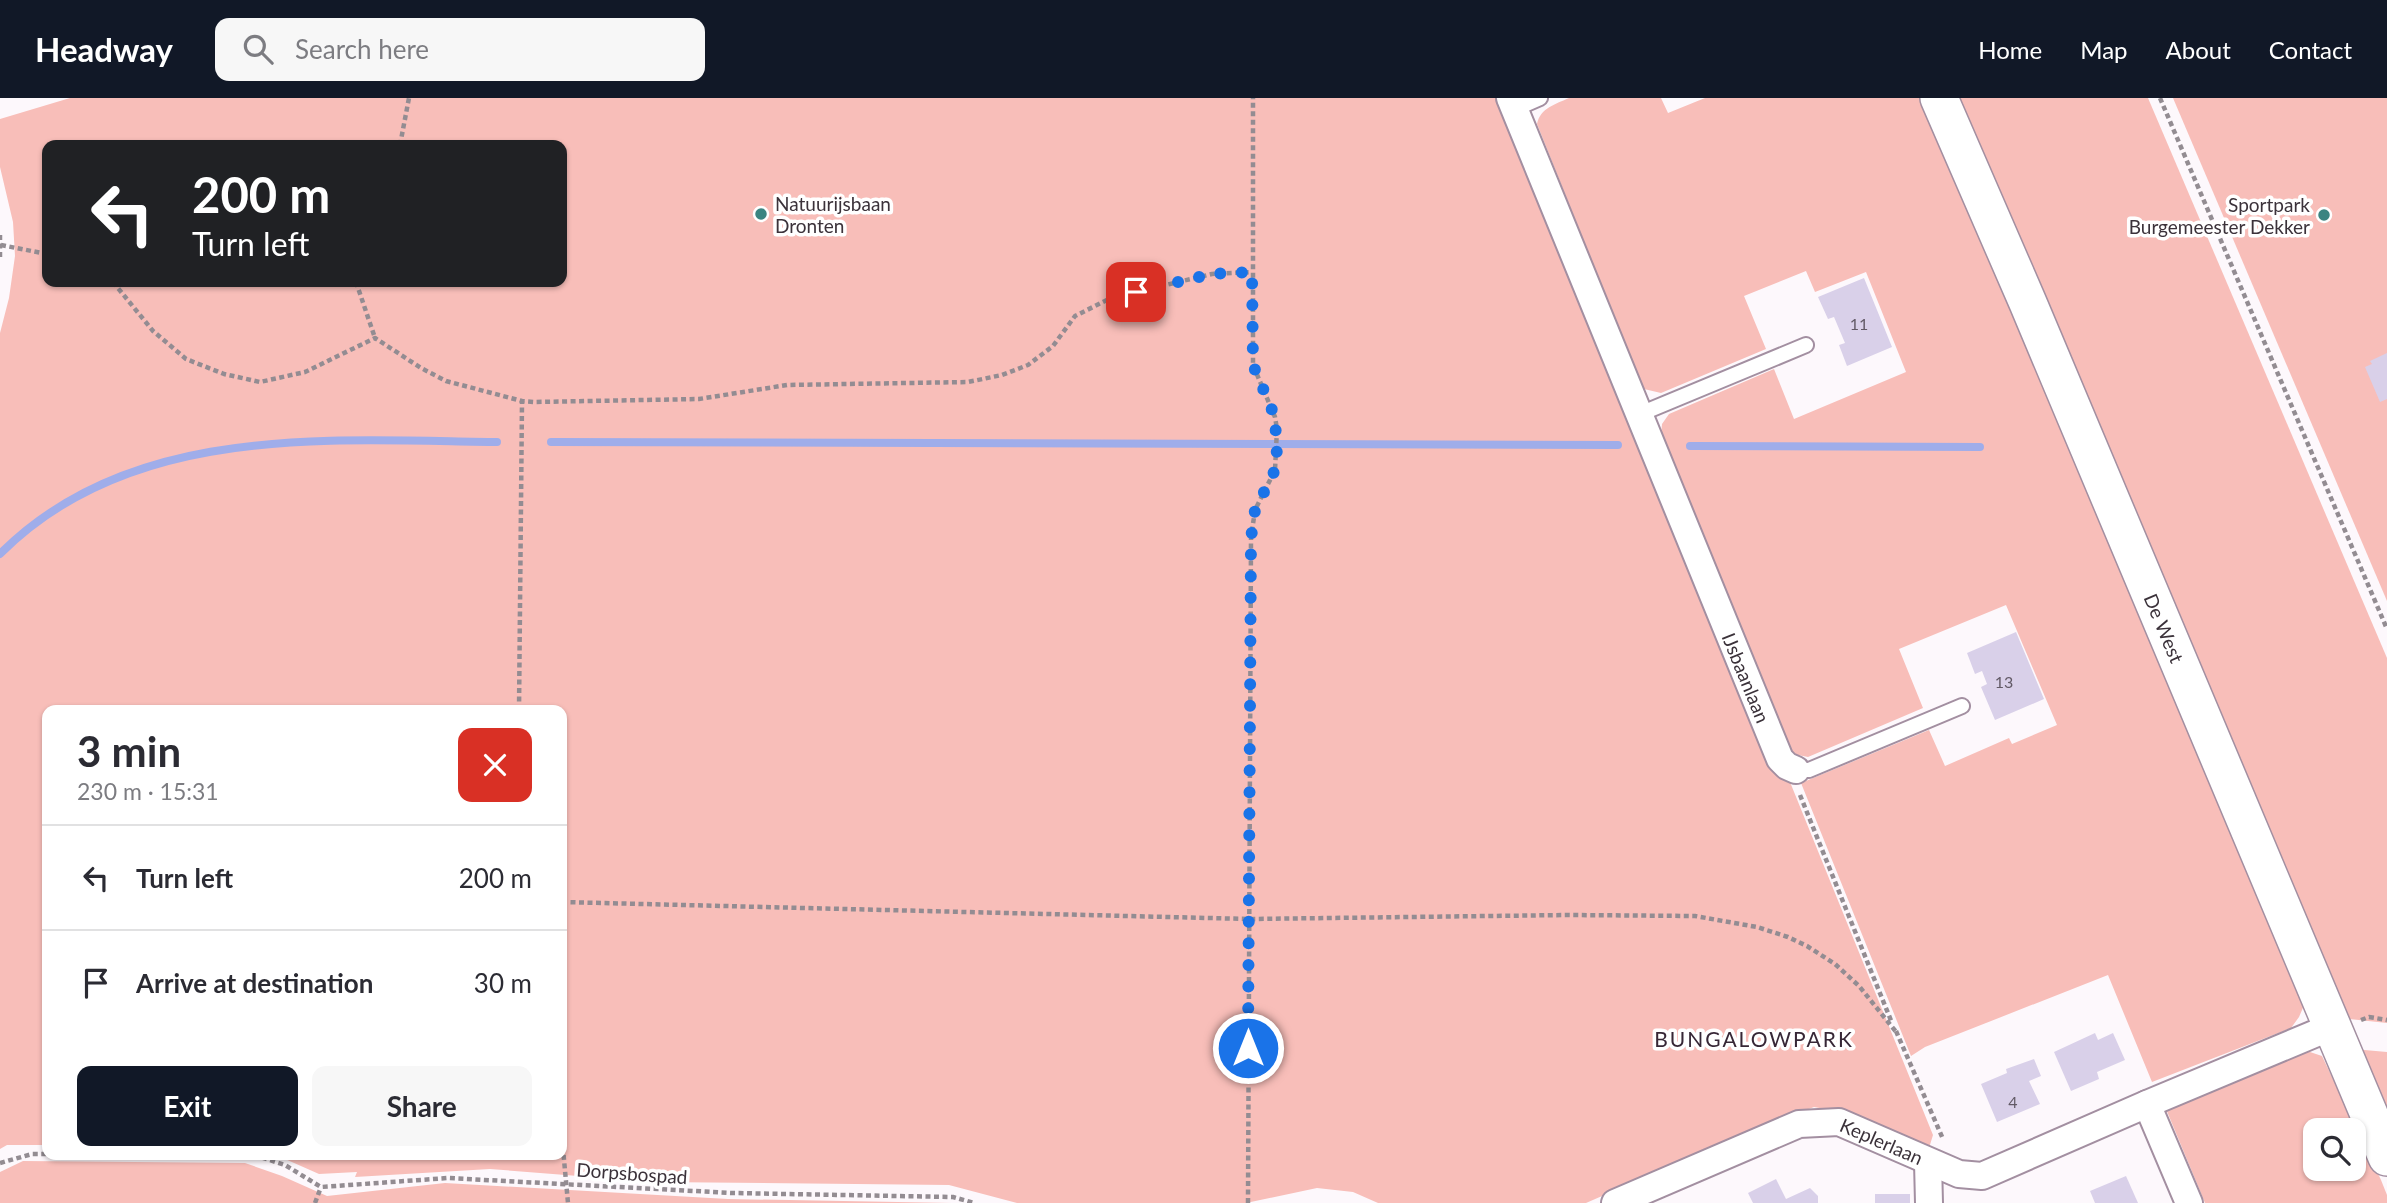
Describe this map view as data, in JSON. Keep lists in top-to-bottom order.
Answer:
{
  "streets": {
    "main road": ["De West"],
    "street": ["IJsbaanlaan", "Keplerlaan"],
    "path": ["Dorpsbospad"]
  },
  "crossings": [
    ["De West", "Keplerlaan"]
  ],
  "districts": ["BUNGALOWPARK"],
  "places": ["Natuurijsbaan Dronten", "Sportpark Burgemeester Dekker"],
  "house_numbers": ["11", "13", "4"],
  "page": {
    "header": "Headway",
    "search": "Search here",
    "nav": [
      "Home",
      "Map",
      "About",
      "Contact"
    ],
    "turn": ["200 m", "Turn left"],
    "heading": ["3 min", "230 m · 15:31"],
    "list": [
      {
        "name": "Turn left",
        "value": "200 m"
      },
      {
        "name": "Arrive at destination",
        "value": "30 m"
      }
    ],
    "buttons": ["Exit", "Share"]
  }
}
